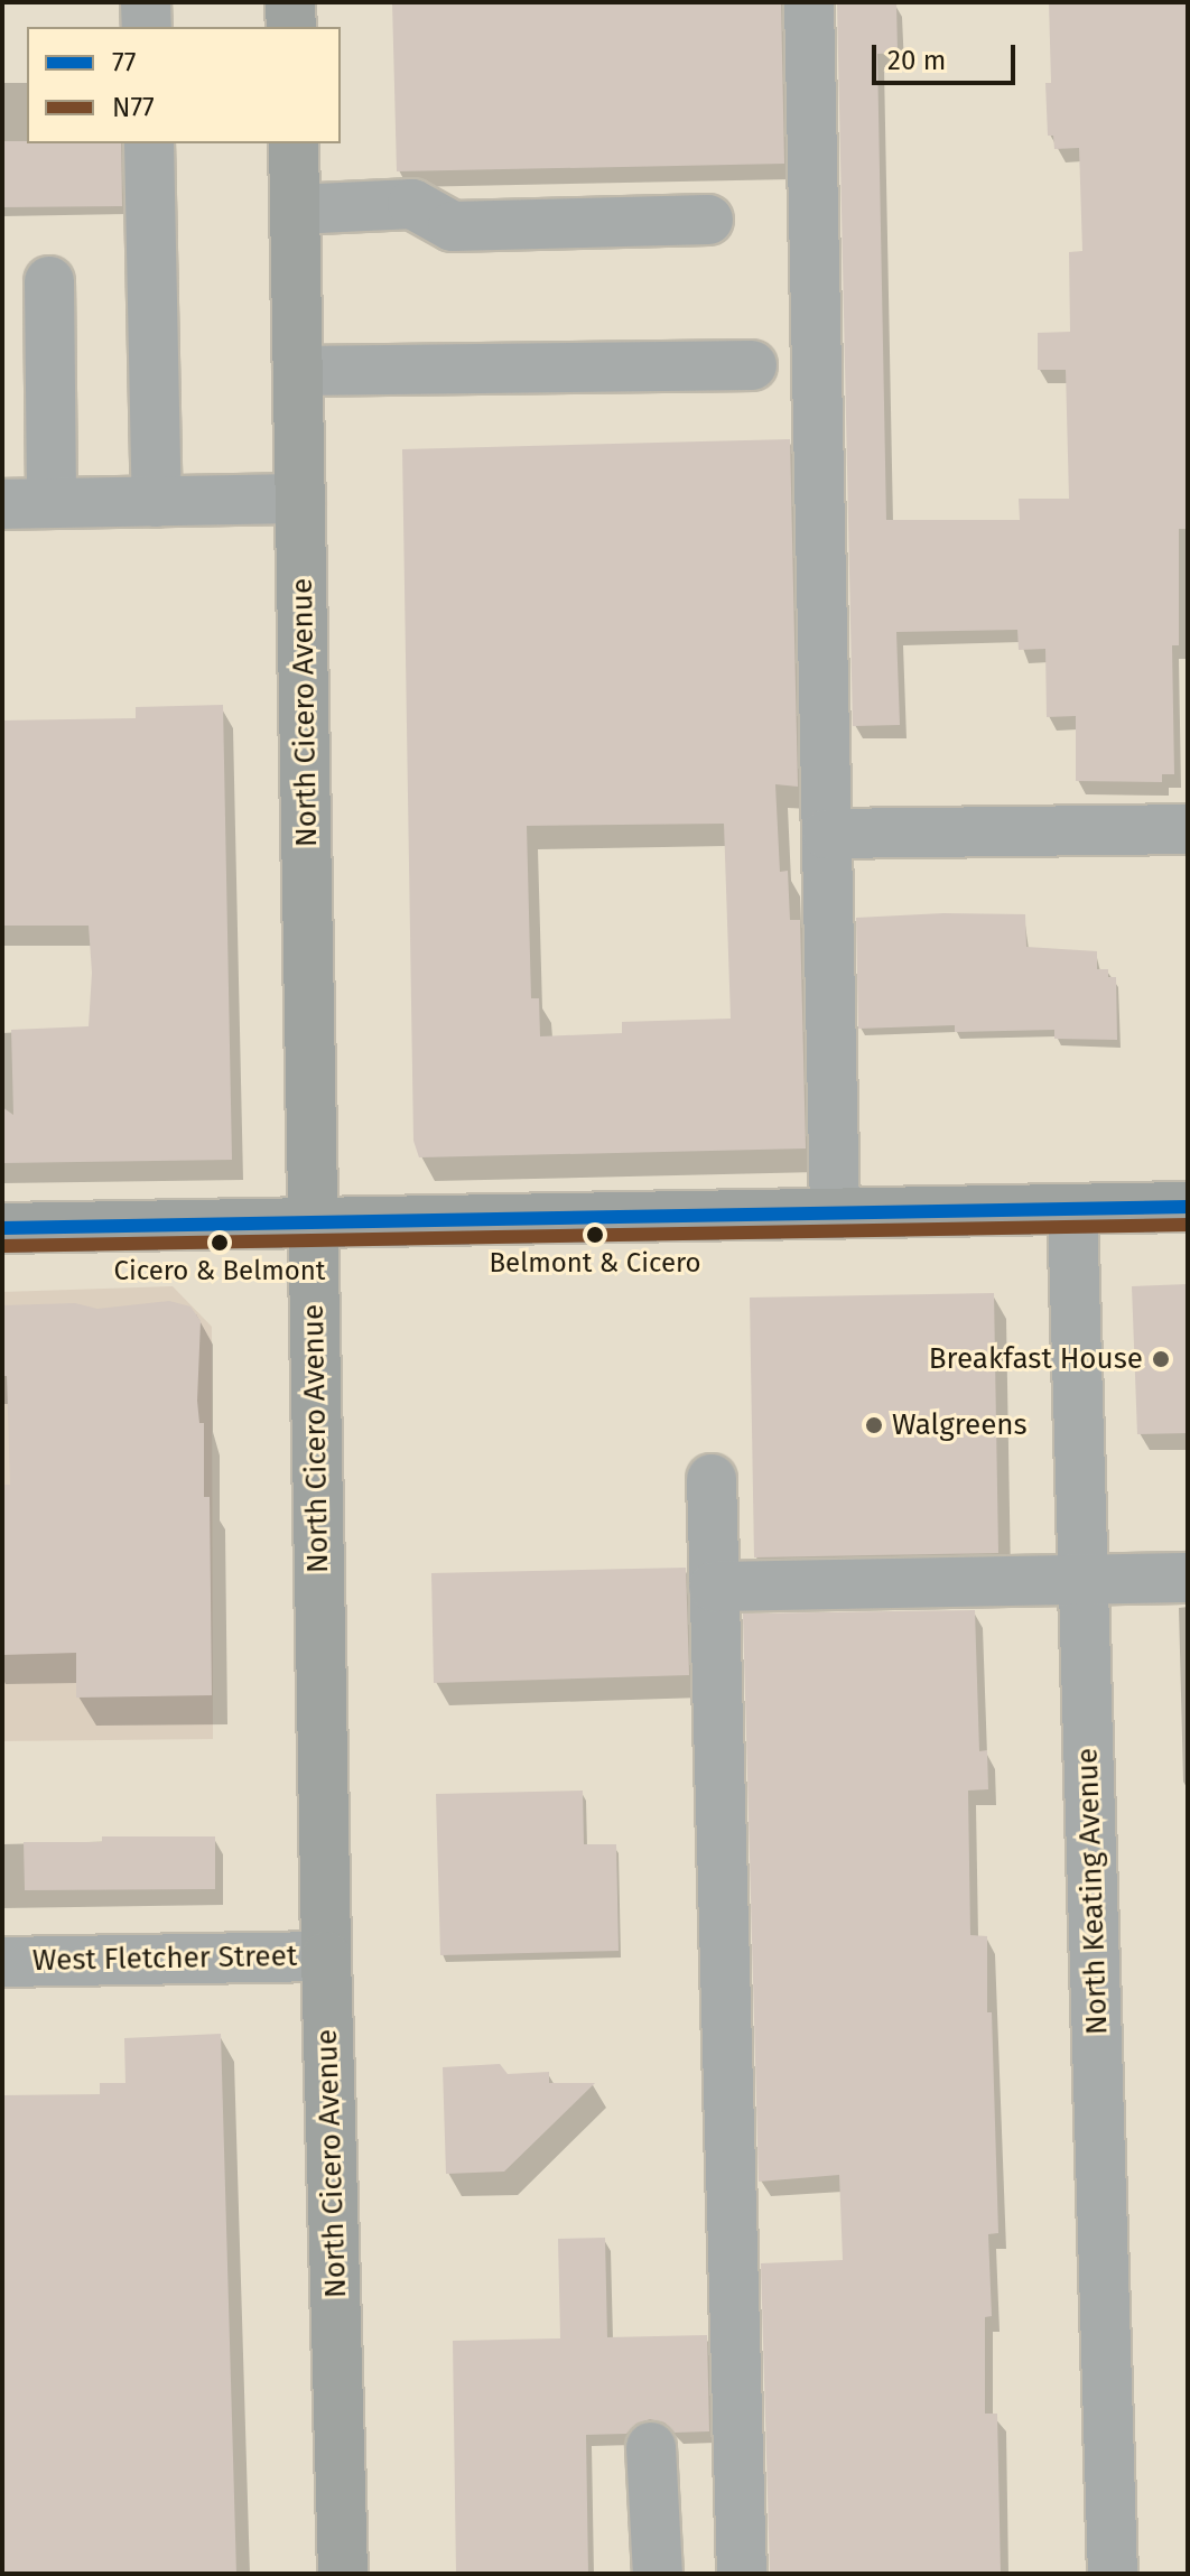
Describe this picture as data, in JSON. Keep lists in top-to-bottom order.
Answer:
{
  "streets": {
    "main road": ["North Cicero Avenue"],
    "street": ["North Keating Avenue", "West Fletcher Street"]
  },
  "crossings": [
    ["North Cicero Avenue", "West Fletcher Street"]
  ],
  "places": [
    "Belmont & Cicero",
    "Cicero & Belmont",
    "Breakfast House",
    "Walgreens"
  ],
  "lines": ["transit line 77", "transit line N77"],
  "legend": ["77", "N77"],
  "scale_bar": "20 m"
}
